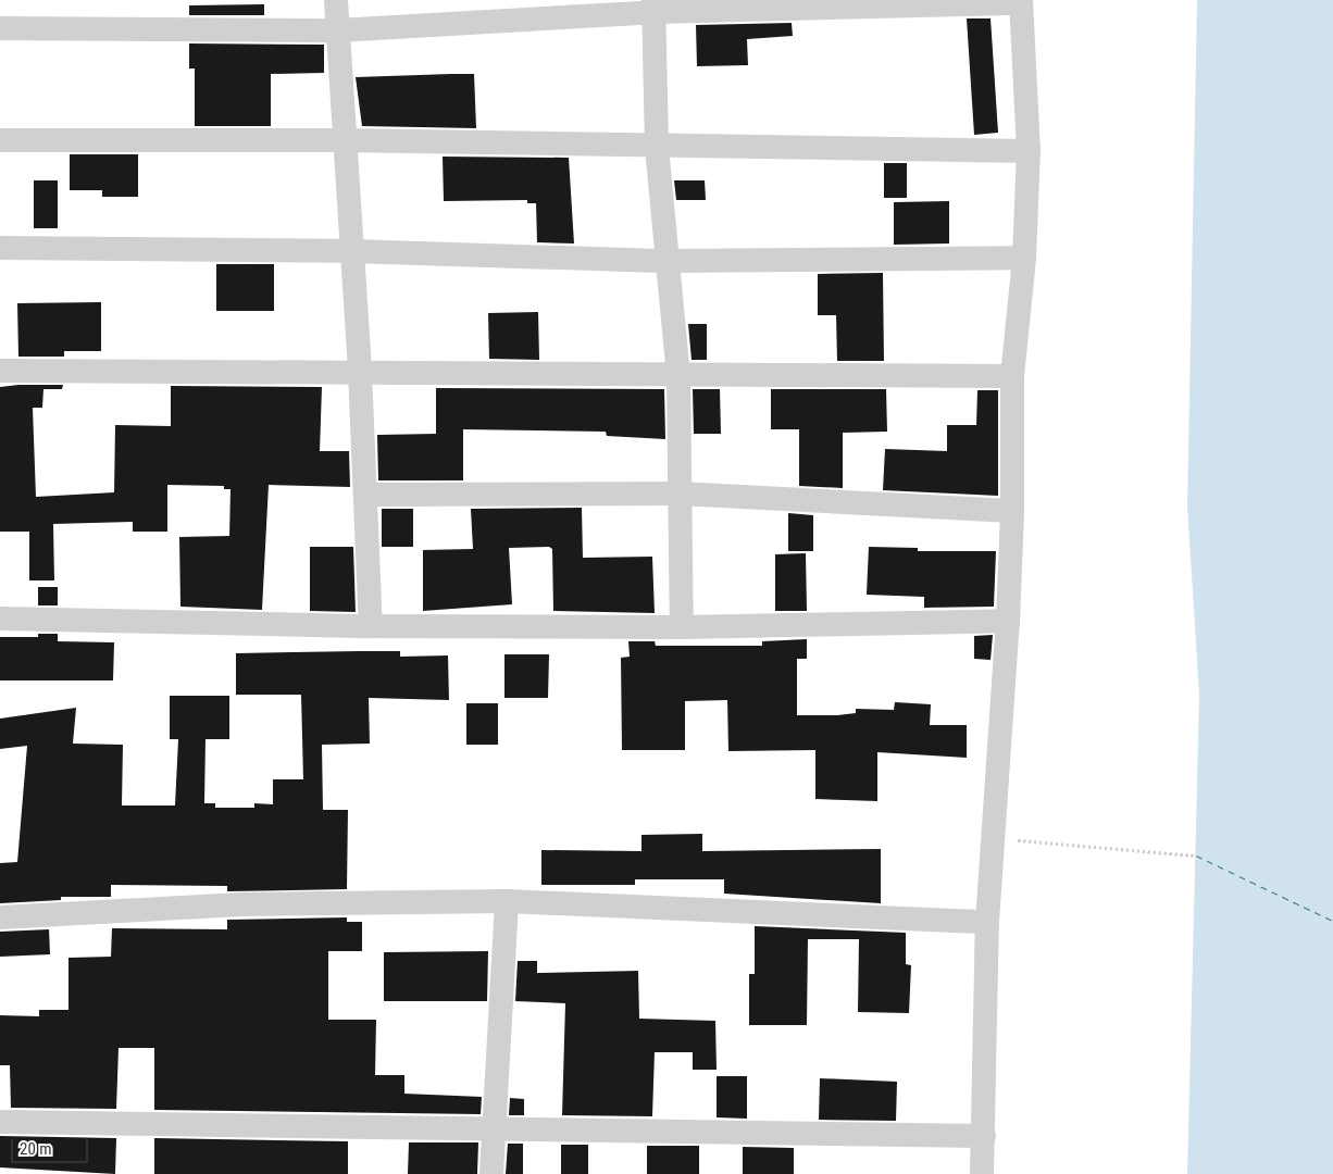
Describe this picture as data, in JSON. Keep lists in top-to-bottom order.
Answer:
{
  "scale_bar": "20 m"
}
